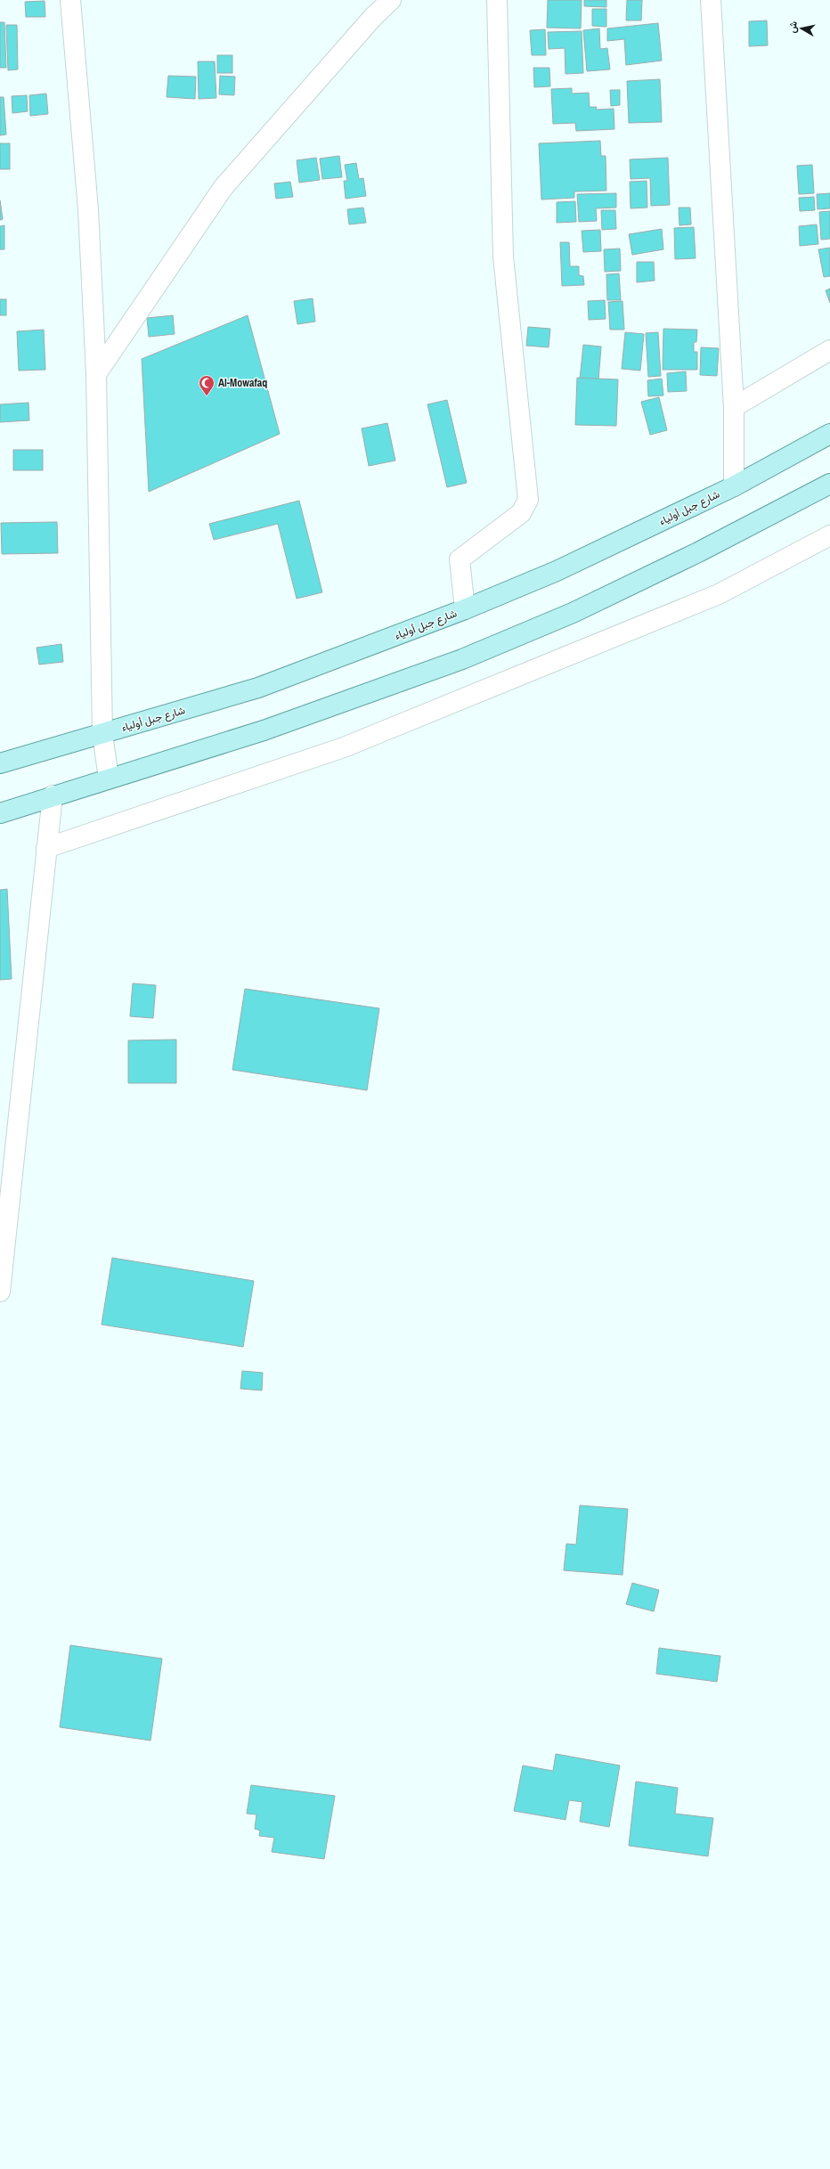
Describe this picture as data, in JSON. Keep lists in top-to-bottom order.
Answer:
{
  "streets": {
    "main road": ["شارع جبل أولياء"]
  },
  "places": {
    "mosque": ["Al-Mowafaq"]
  },
  "north": "left"
}
